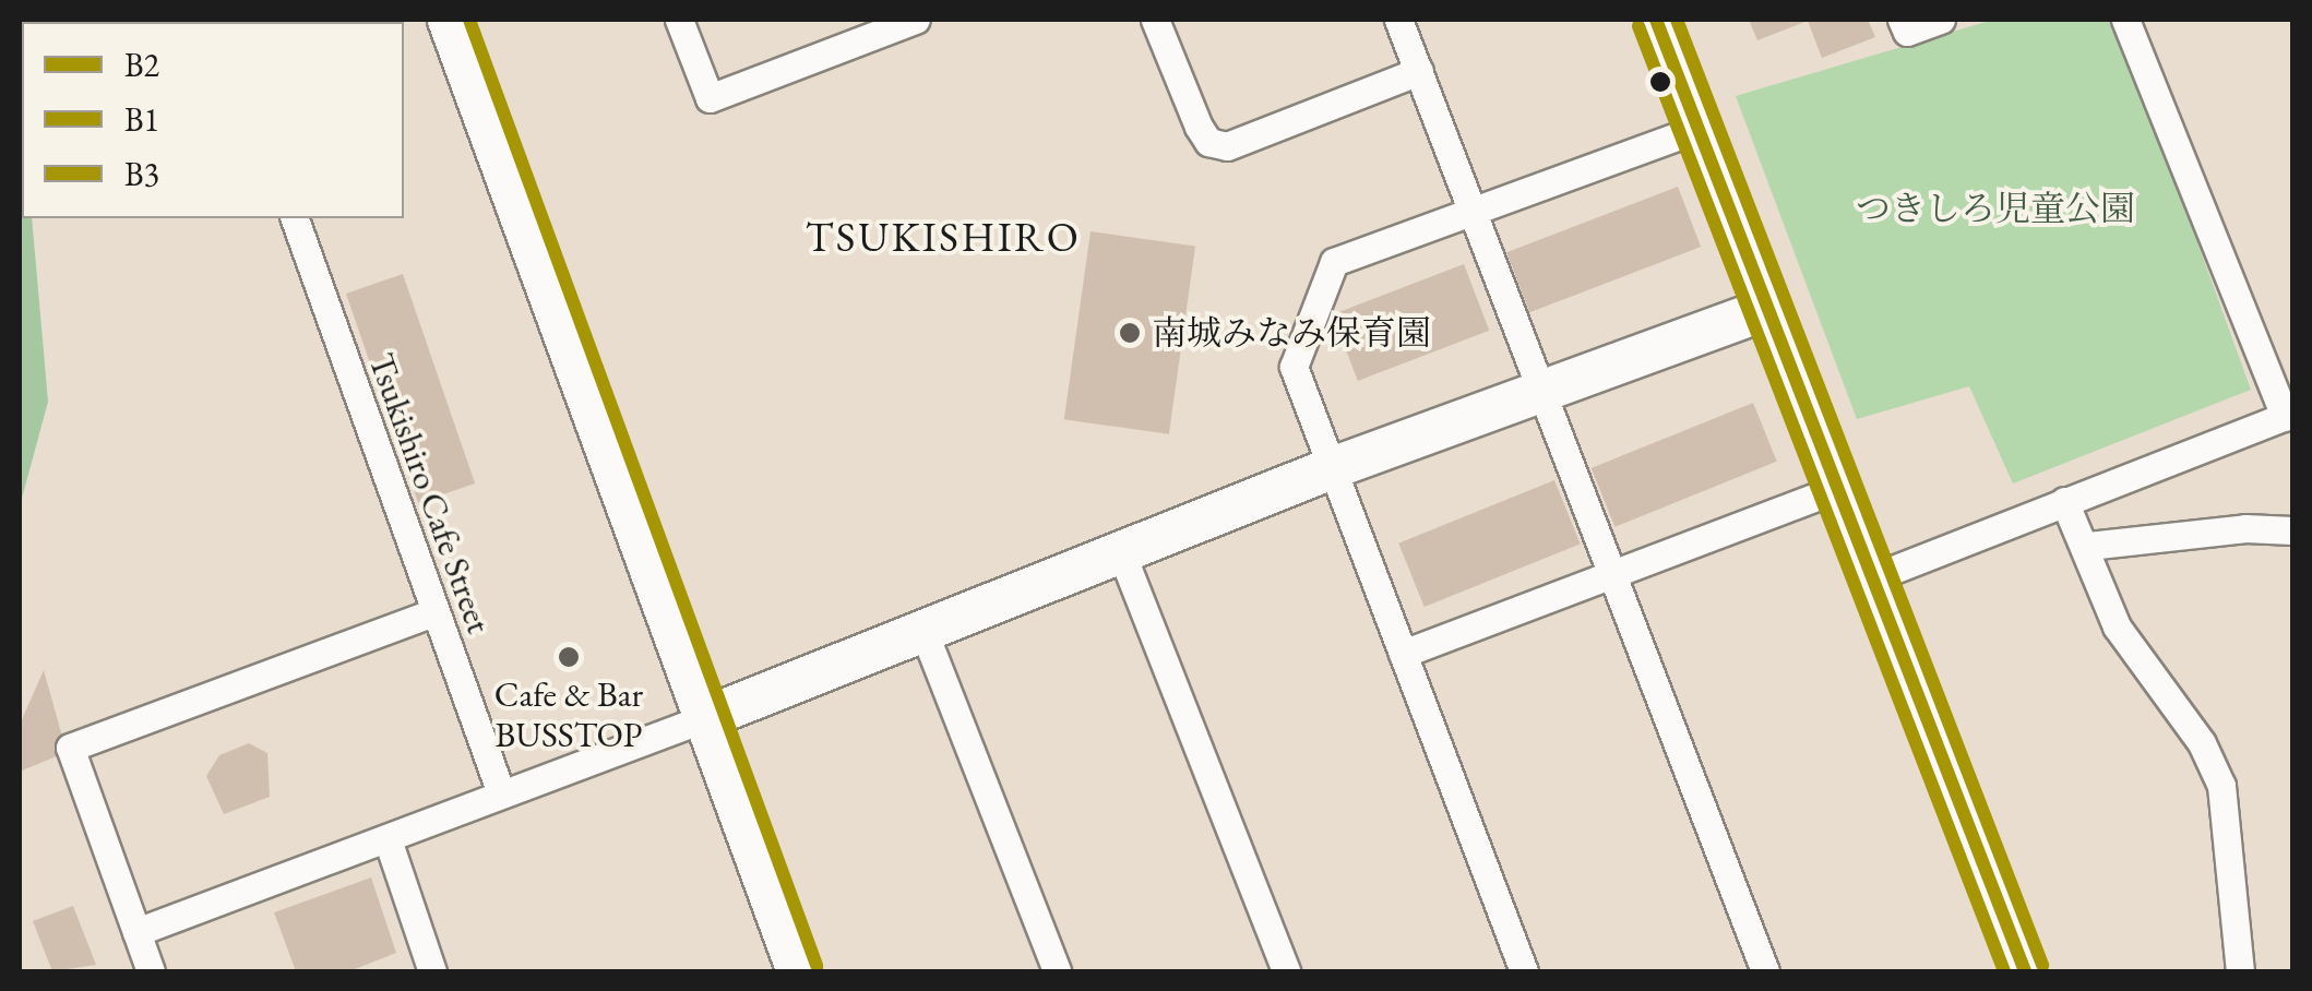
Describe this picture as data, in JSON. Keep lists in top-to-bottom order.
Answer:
{
  "streets": {
    "street": ["Tsukishiro Cafe Street"]
  },
  "districts": ["TSUKISHIRO"],
  "parks": ["つきしろ児童公園"],
  "places": ["南城みなみ保育園", "Cafe & Bar BUSSTOP"],
  "lines": ["transit line B2", "transit line B3", "transit line B1"],
  "legend": ["B2", "B1", "B3"]
}
